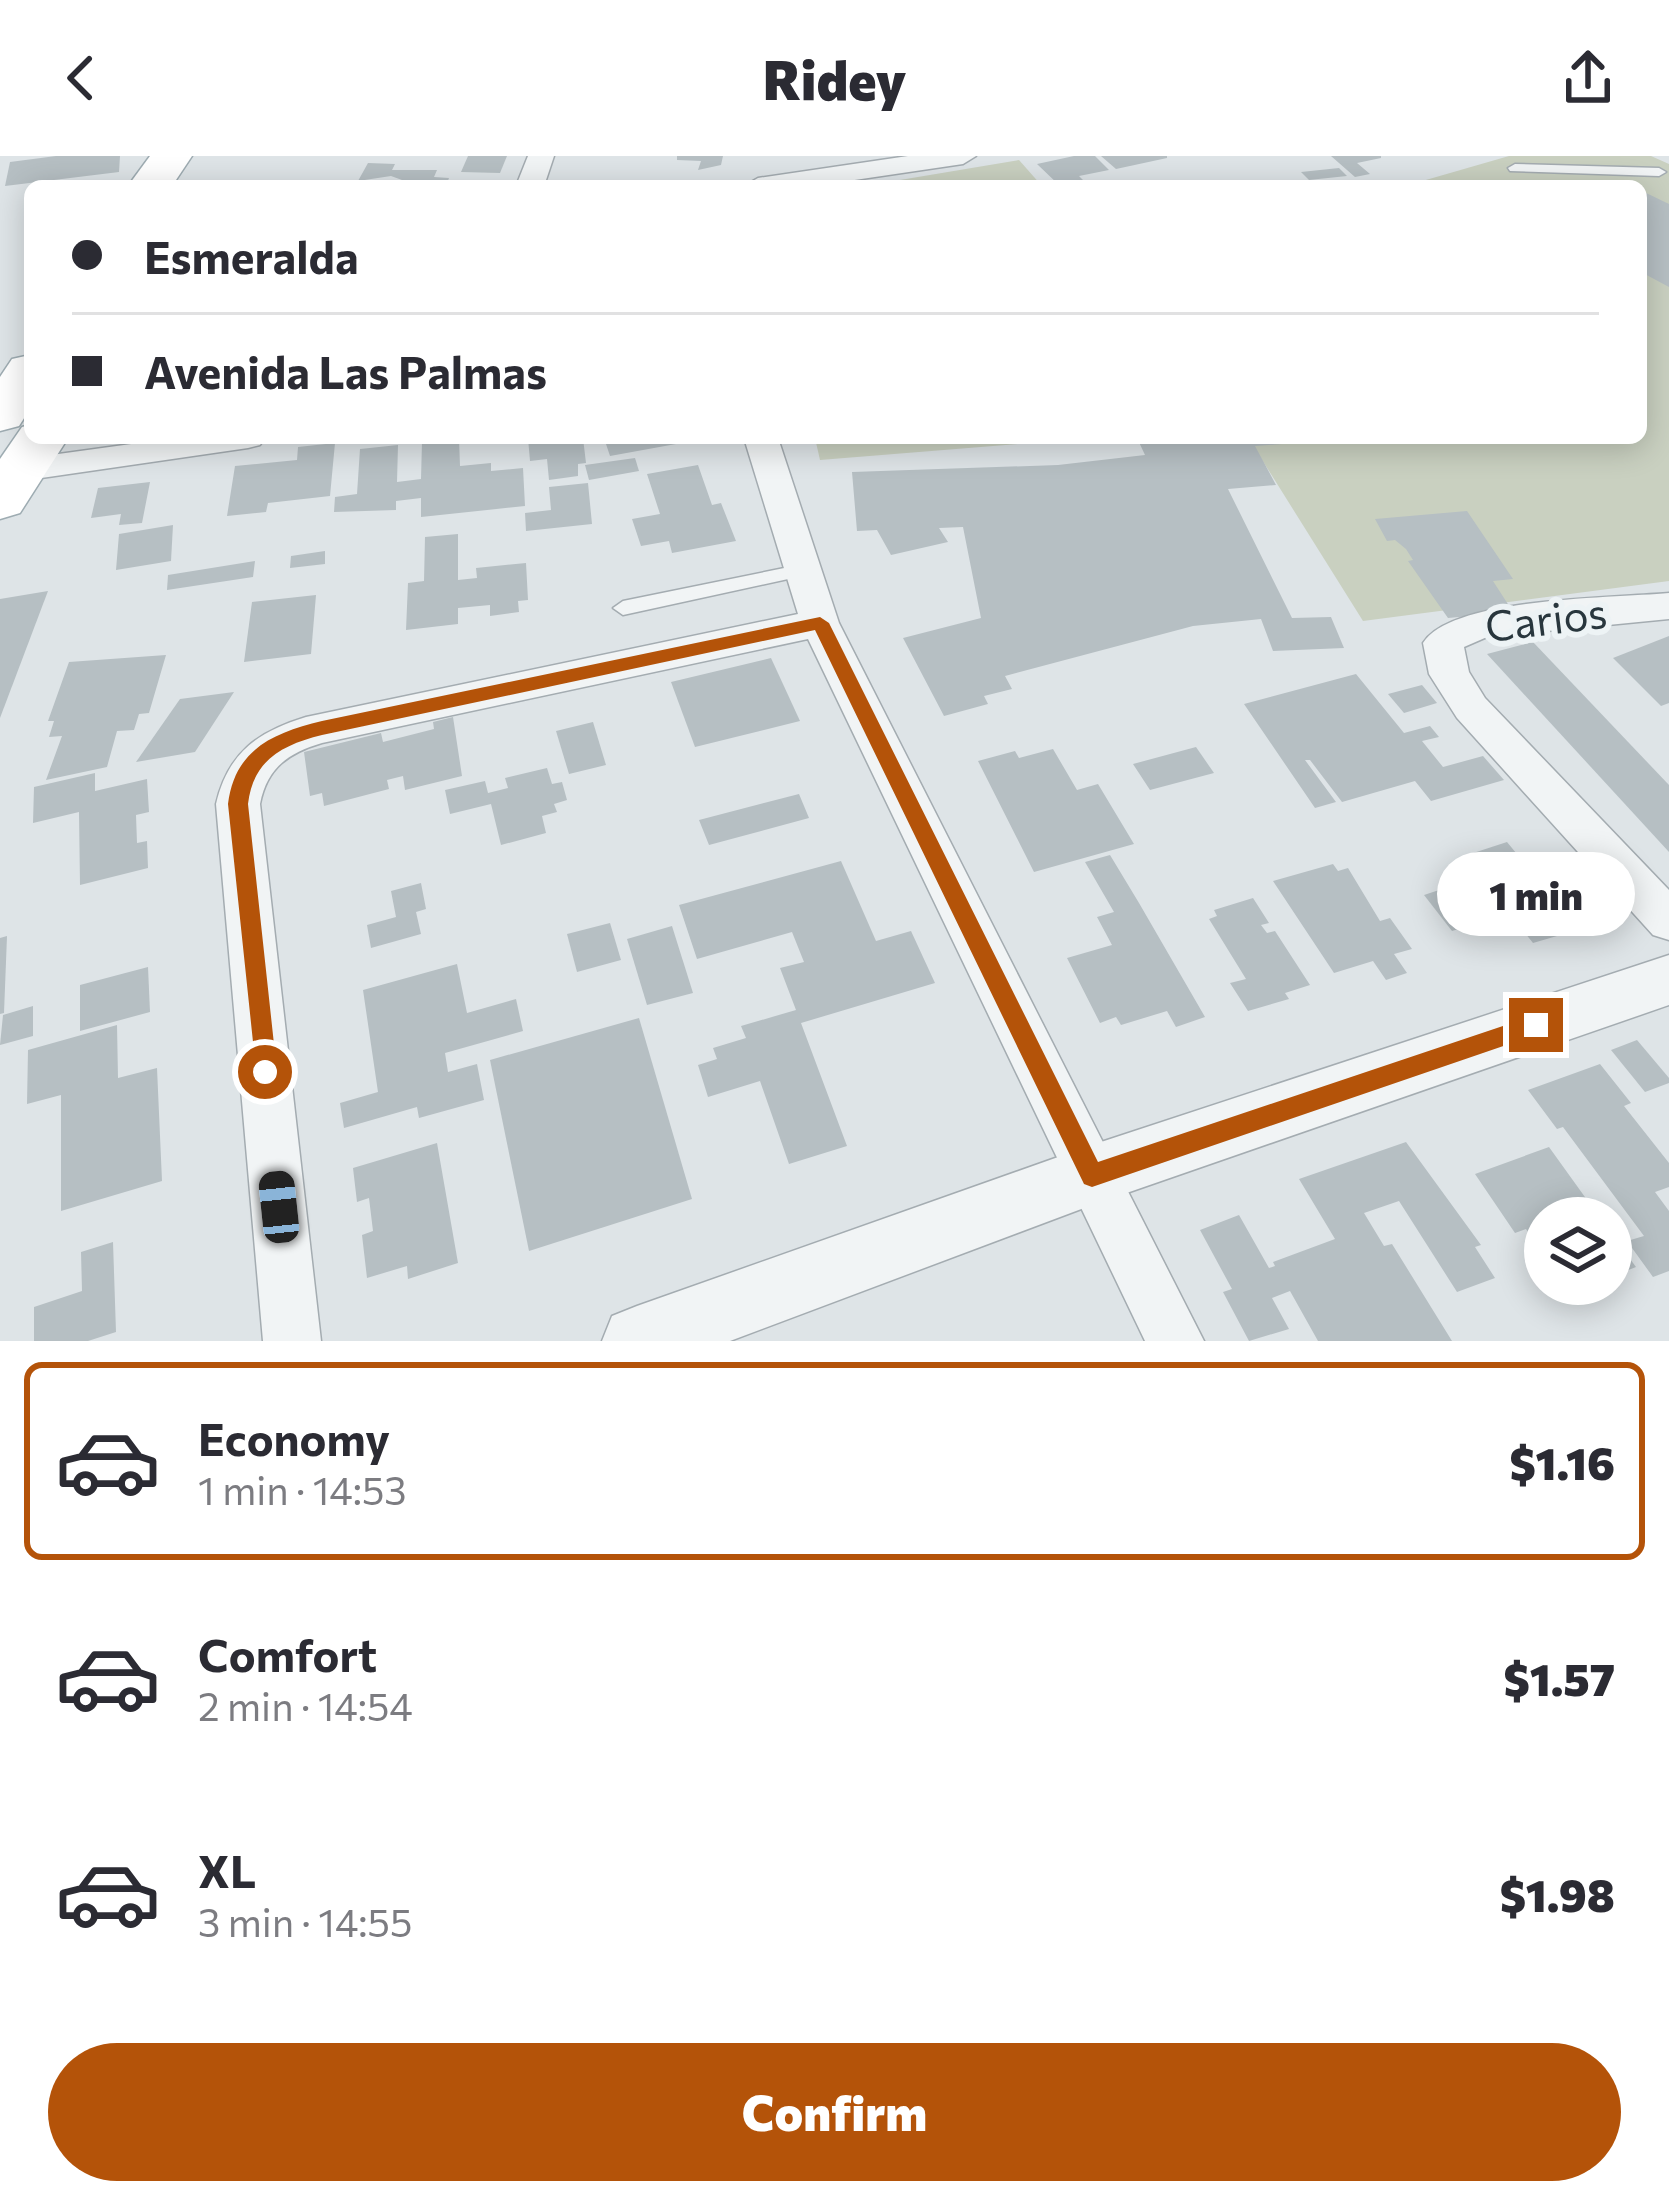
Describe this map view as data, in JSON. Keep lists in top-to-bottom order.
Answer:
{
  "streets": {
    "street": ["Carios"]
  },
  "page": {
    "header": "Ridey",
    "banner": ["Esmeralda", "Avenida Las Palmas"],
    "bubble": "1 min",
    "list": [
      {
        "name": "Economy",
        "note": "1 min · 14:53",
        "value": "$1.16"
      },
      {
        "name": "Comfort",
        "note": "2 min · 14:54",
        "value": "$1.57"
      },
      {
        "name": "XL",
        "note": "3 min · 14:55",
        "value": "$1.98"
      }
    ],
    "buttons": "Confirm"
  }
}
